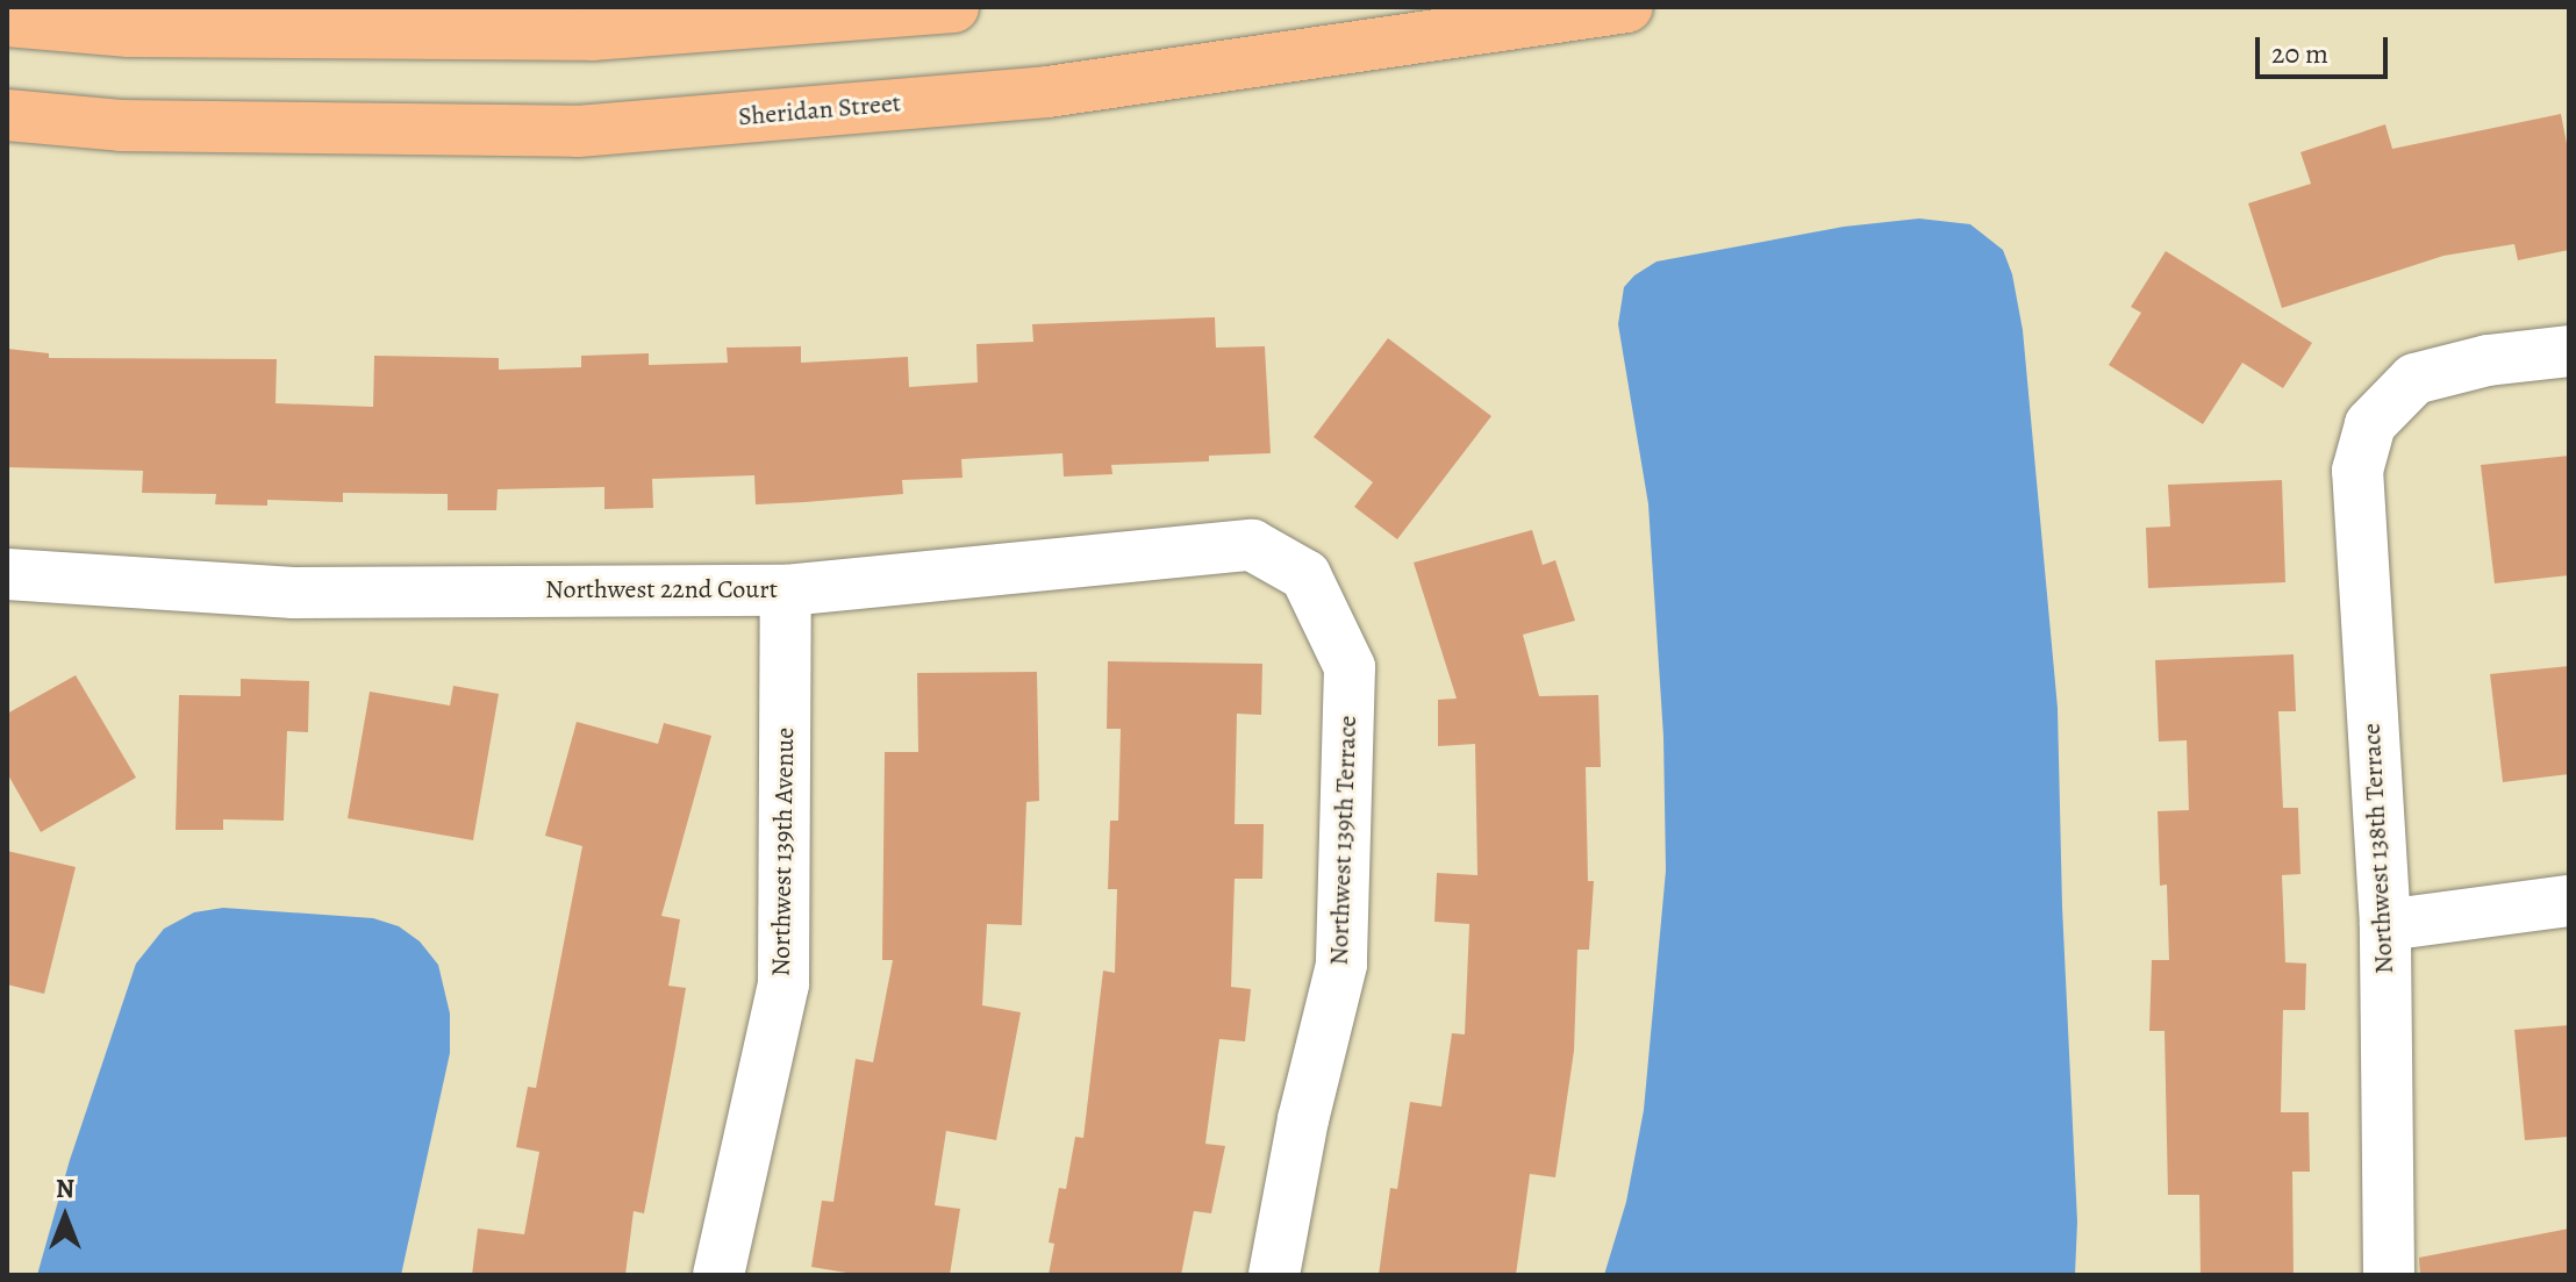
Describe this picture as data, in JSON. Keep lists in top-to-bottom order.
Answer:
{
  "streets": {
    "main road": ["Sheridan Street"],
    "street": [
      "Northwest 22nd Court",
      "Northwest 139th Terrace",
      "Northwest 138th Terrace",
      "Northwest 139th Avenue"
    ]
  },
  "crossings": [
    ["Northwest 22nd Court", "Northwest 139th Terrace"],
    ["Northwest 22nd Court", "Northwest 139th Avenue"]
  ],
  "scale_bar": "20 m",
  "north": "top"
}
